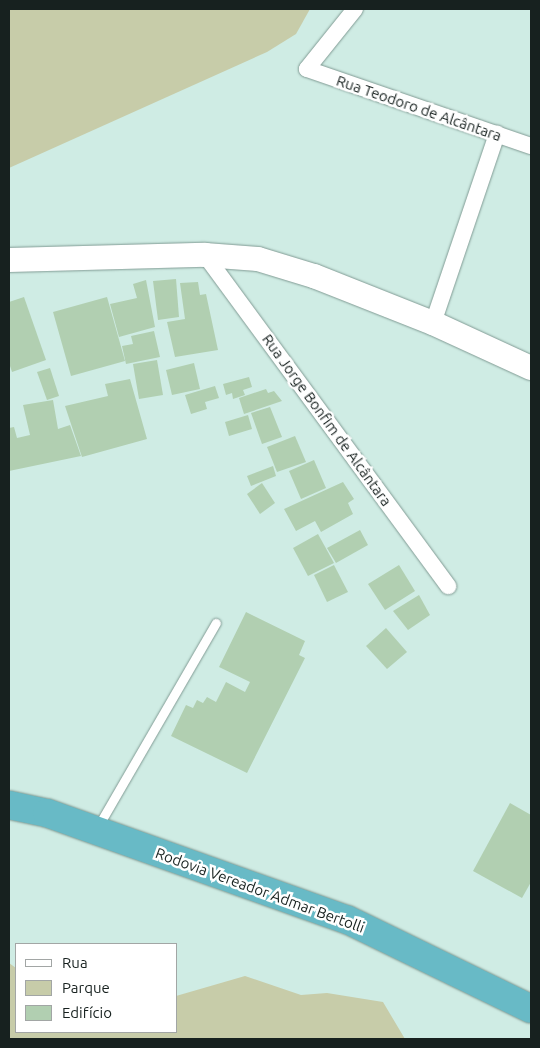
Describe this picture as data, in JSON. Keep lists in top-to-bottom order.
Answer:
{
  "streets": {
    "highway": ["Rodovia Vereador Admar Bertolli"],
    "street": ["Rua Teodoro de Alcântara", "Rua Jorge Bonfim de Alcântara"]
  },
  "legend": ["Rua", "Parque", "Edifício"]
}
